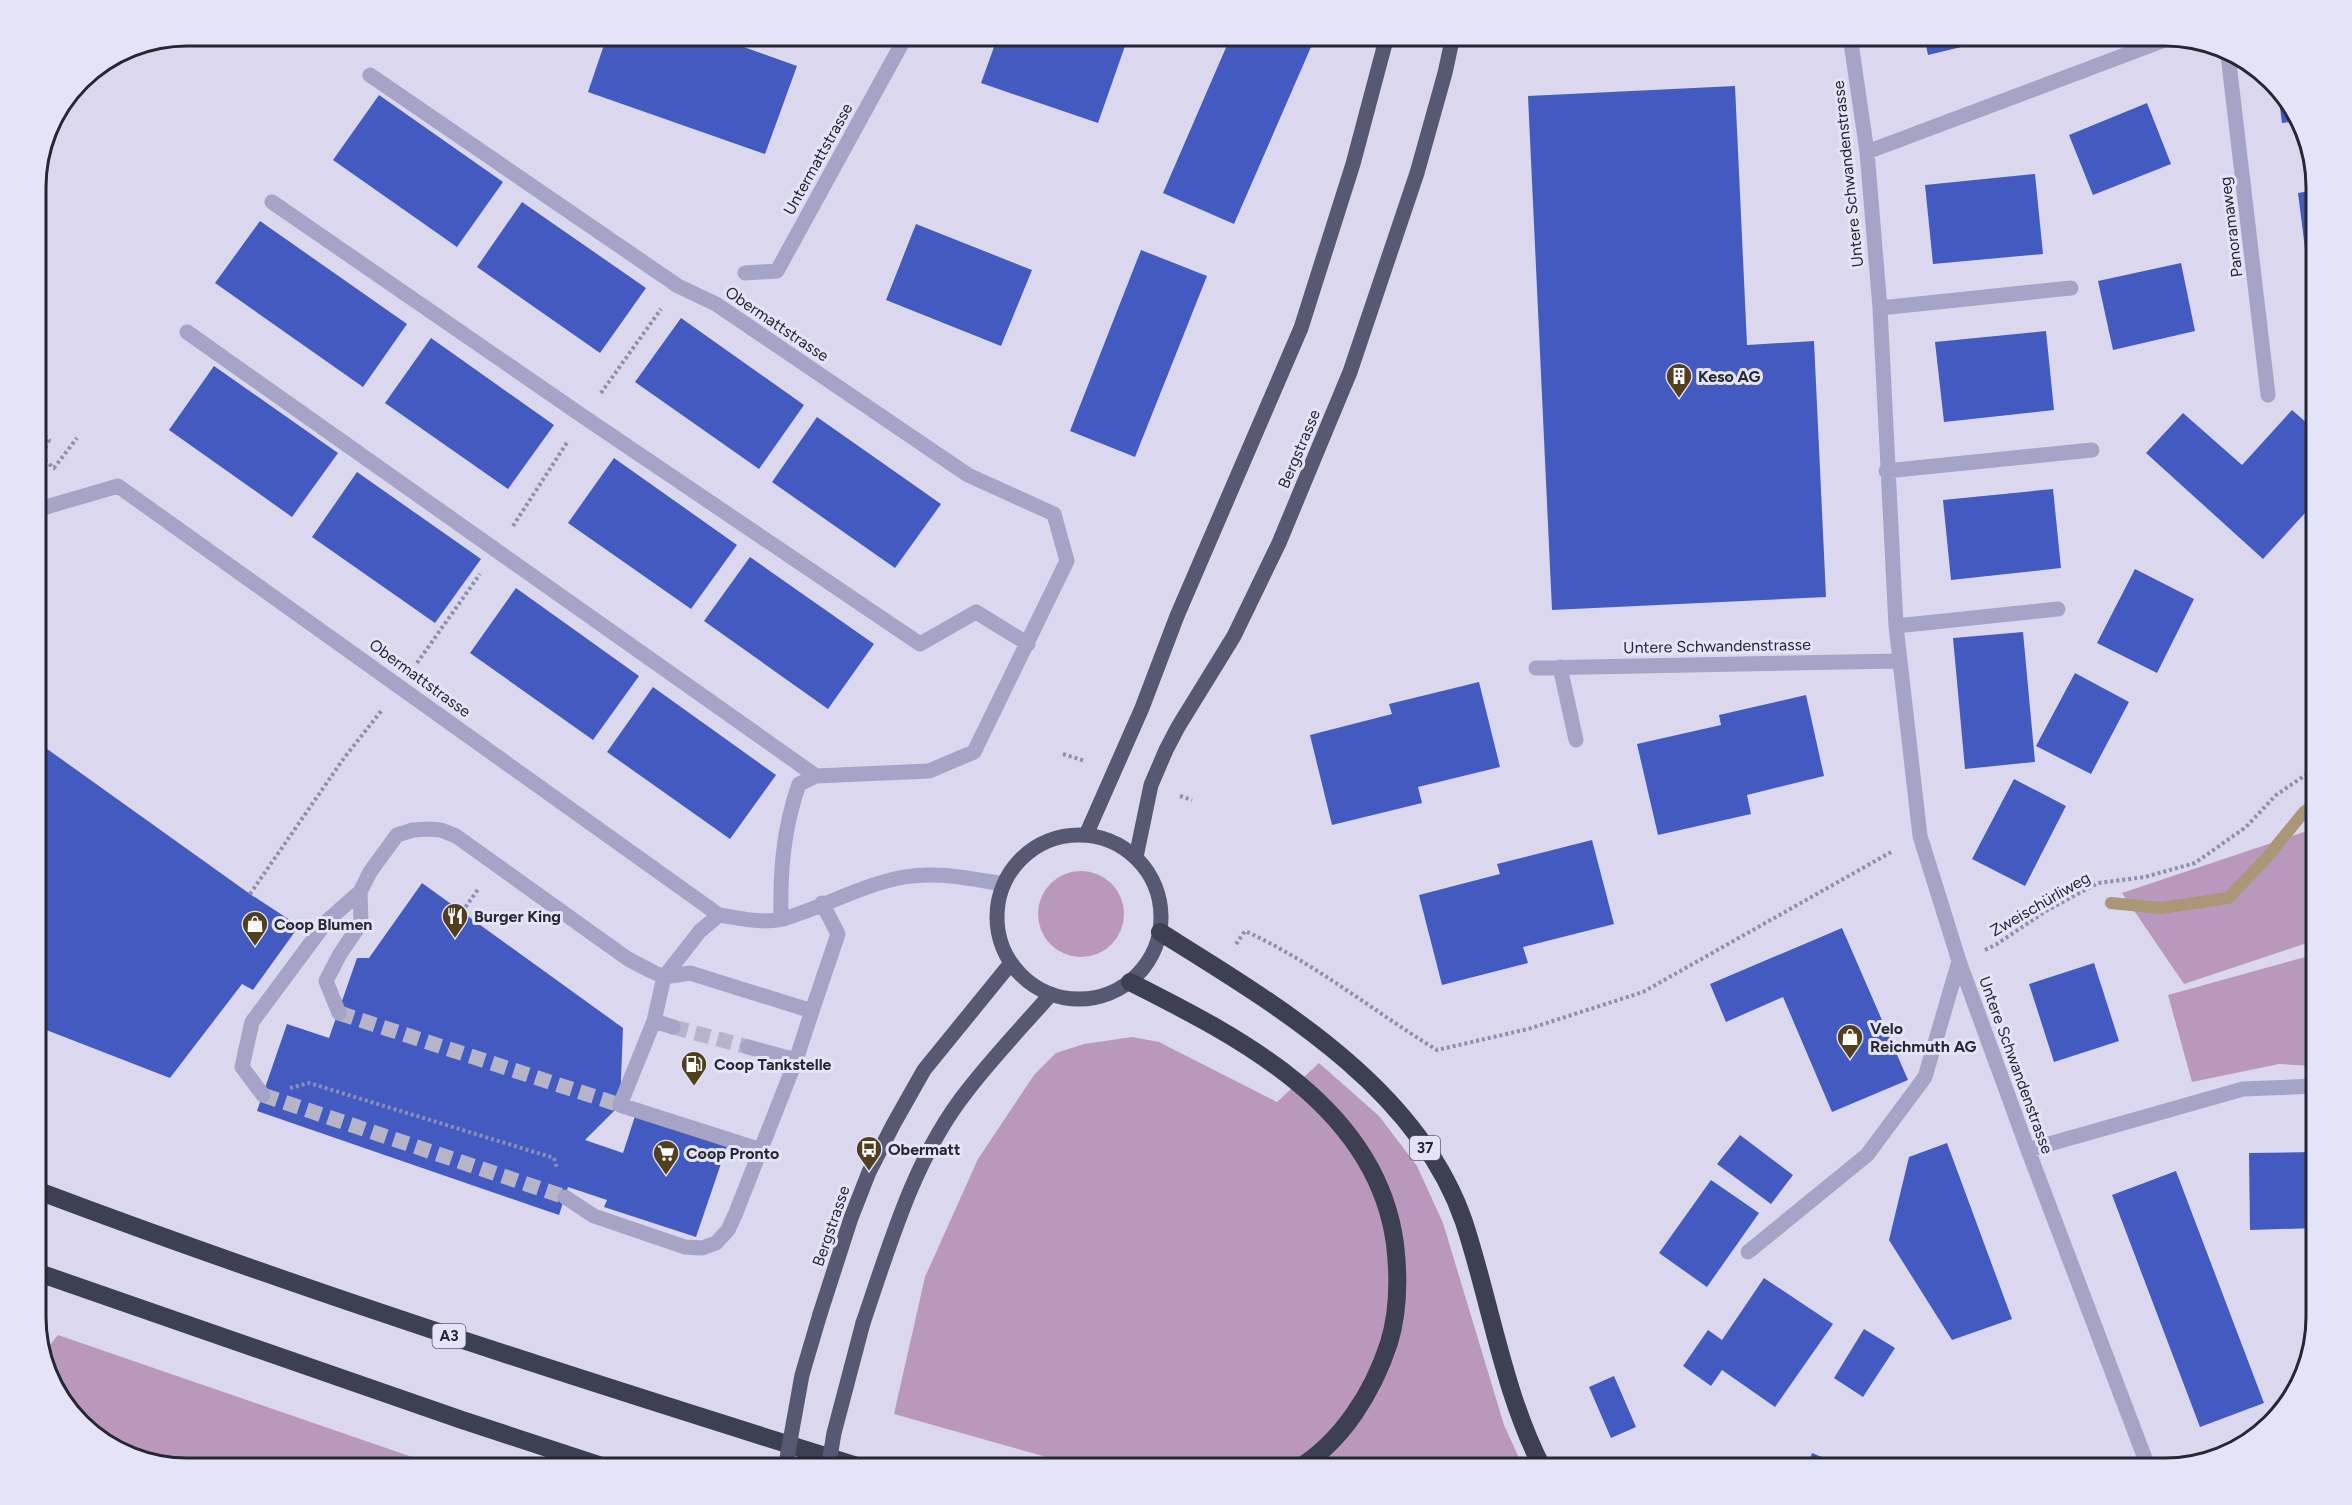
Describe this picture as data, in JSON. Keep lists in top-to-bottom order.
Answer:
{
  "streets": {
    "highway": ["37", "A3"],
    "main road": ["Bergstrasse"],
    "street": [
      "Untermattstrasse",
      "Untere Schwandenstrasse",
      "Panoramaweg",
      "Obermattstrasse"
    ],
    "path": ["Zweischürliweg"]
  },
  "crossings": [
    ["Untere Schwandenstrasse", "Zweischürliweg"],
    ["Obermattstrasse", "Bergstrasse"],
    ["Obermattstrasse", "37"],
    ["Bergstrasse", "37"]
  ],
  "places": {
    "building": ["Keso AG"],
    "restaurant": ["Burger King"],
    "shop": ["Coop Blumen", "Velo Reichmuth AG"],
    "fuel station": ["Coop Tankstelle"],
    "bus stop": ["Obermatt"],
    "supermarket": ["Coop Pronto"]
  }
}
